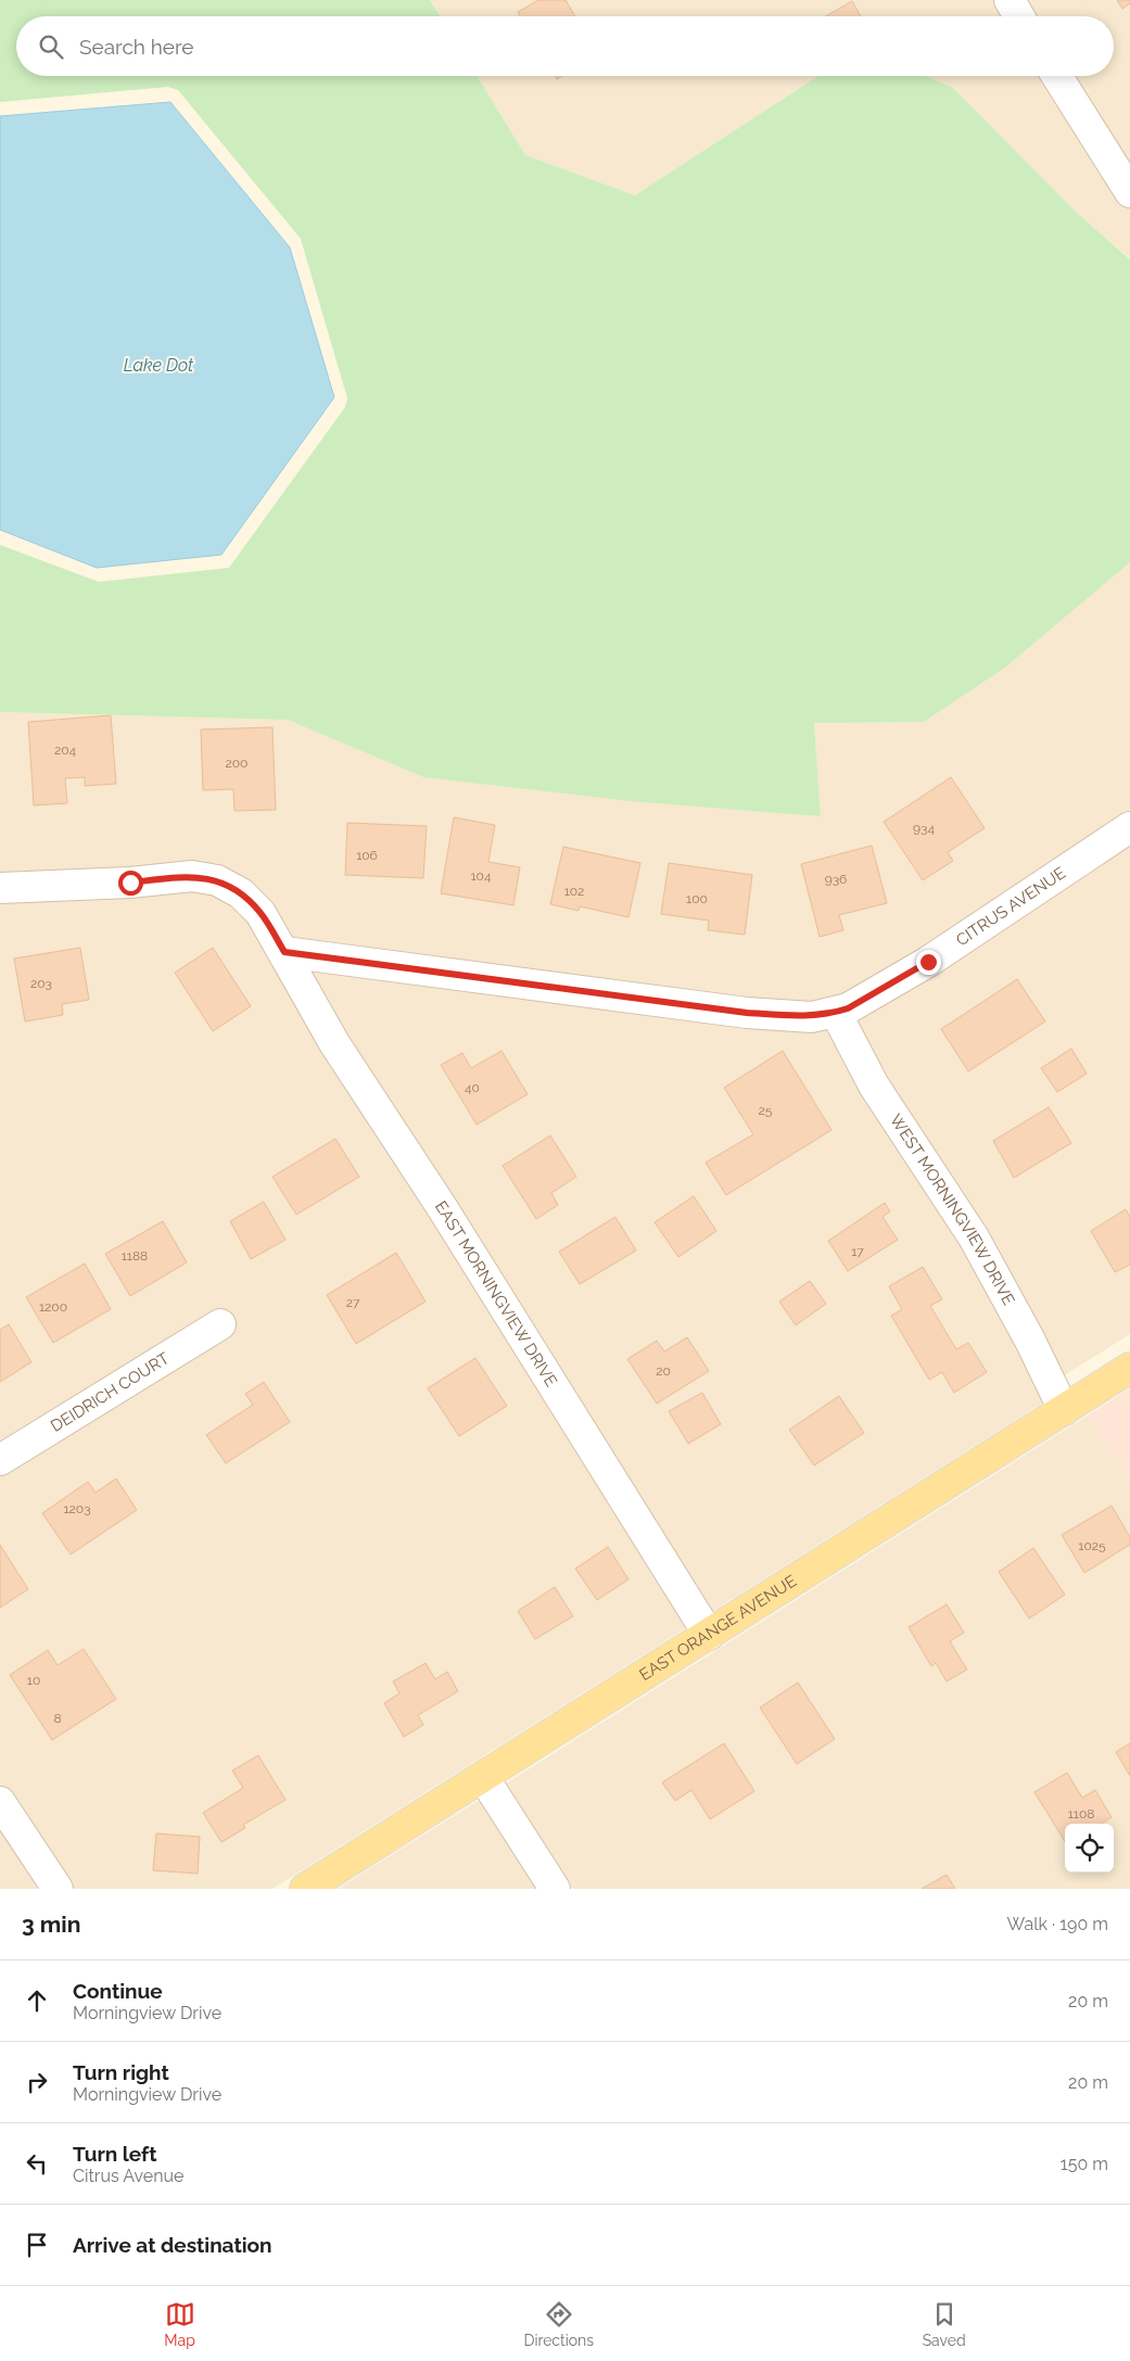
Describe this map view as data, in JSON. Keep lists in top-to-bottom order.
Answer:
{
  "streets": {
    "main road": ["EAST ORANGE AVENUE"],
    "street": [
      "CITRUS AVENUE",
      "WEST MORNINGVIEW DRIVE",
      "EAST MORNINGVIEW DRIVE",
      "DEIDRICH COURT"
    ]
  },
  "crossings": [
    ["CITRUS AVENUE", "WEST MORNINGVIEW DRIVE"],
    ["CITRUS AVENUE", "EAST MORNINGVIEW DRIVE"],
    ["WEST MORNINGVIEW DRIVE", "EAST ORANGE AVENUE"],
    ["EAST MORNINGVIEW DRIVE", "EAST ORANGE AVENUE"]
  ],
  "water": ["Lake Dot"],
  "house_numbers": [
    "204",
    "200",
    "934",
    "106",
    "104",
    "936",
    "102",
    "100",
    "203",
    "40",
    "25",
    "17",
    "1188",
    "27",
    "1200",
    "20",
    "1203",
    "1025",
    "10",
    "8",
    "1108"
  ],
  "page": {
    "search": "Search here",
    "heading": ["3 min", "Walk · 190 m"],
    "list": [
      ["Continue", "Morningview Drive", "20 m"],
      ["Turn right", "Morningview Drive", "20 m"],
      ["Turn left", "Citrus Avenue", "150 m"],
      "Arrive at destination"
    ],
    "nav": ["Map", "Directions", "Saved"]
  }
}
